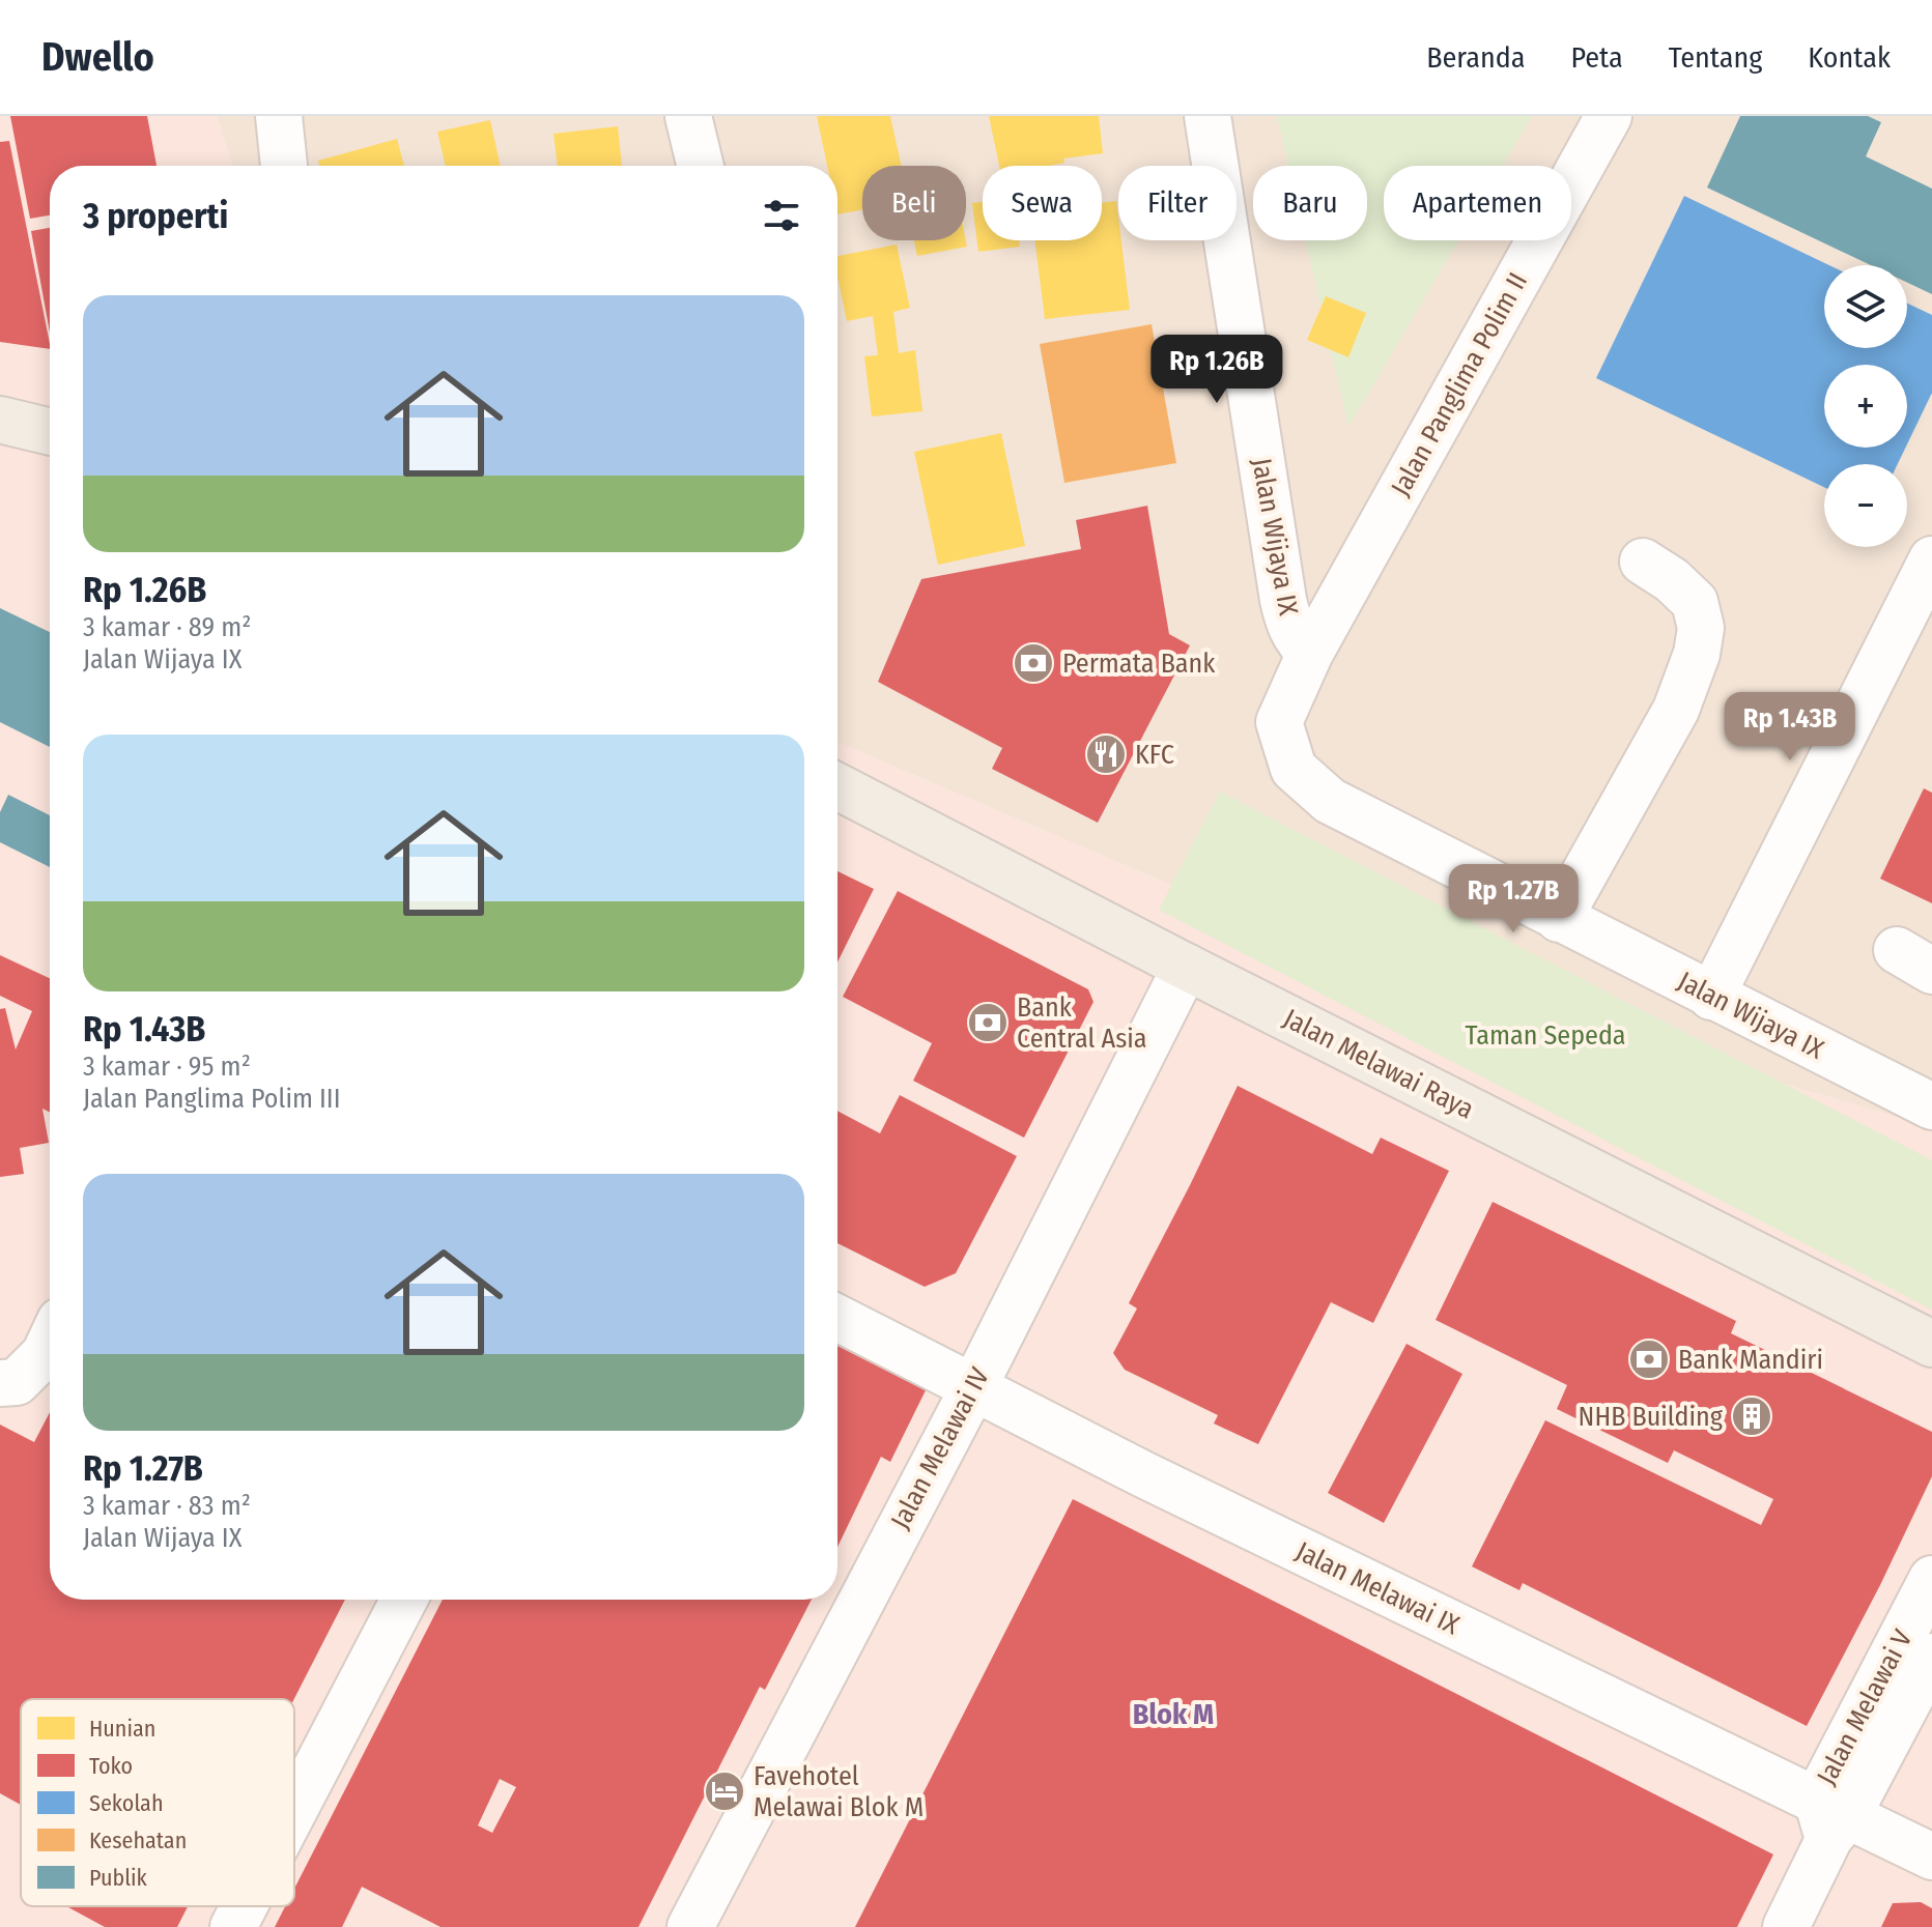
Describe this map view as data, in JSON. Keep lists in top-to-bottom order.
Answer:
{
  "streets": {
    "main road": ["Jalan Melawai Raya"],
    "street": [
      "Jalan Panglima Polim II",
      "Jalan Wijaya IX",
      "Jalan Melawai IV",
      "Jalan Melawai IX",
      "Jalan Melawai V"
    ]
  },
  "crossings": [
    ["Jalan Panglima Polim II", "Jalan Wijaya IX"],
    ["Jalan Melawai Raya", "Jalan Melawai IV"],
    ["Jalan Melawai IV", "Jalan Melawai IX"],
    ["Jalan Melawai IX", "Jalan Melawai V"]
  ],
  "districts": ["Blok M"],
  "parks": ["Taman Sepeda"],
  "places": {
    "bank": ["Permata Bank", "Bank Central Asia", "Bank Mandiri"],
    "restaurant": ["KFC"],
    "building": ["NHB Building"],
    "hotel": ["Favehotel Melawai Blok M"]
  },
  "legend": [
    "Hunian",
    "Toko",
    "Sekolah",
    "Kesehatan",
    "Publik"
  ],
  "page": {
    "header": "Dwello",
    "nav": [
      "Beranda",
      "Peta",
      "Tentang",
      "Kontak"
    ],
    "chip": [
      "Beli",
      "Sewa",
      "Filter",
      "Baru",
      "Apartemen"
    ],
    "heading": "3 properti",
    "map_buttons": ["+", "−"],
    "list": [
      {
        "name": "Rp 1.26B",
        "note": "3 kamar · 89 m² · Jalan Wijaya IX"
      },
      {
        "name": "Rp 1.43B",
        "note": "3 kamar · 95 m² · Jalan Panglima Polim III"
      },
      {
        "name": "Rp 1.27B",
        "note": "3 kamar · 83 m² · Jalan Wijaya IX"
      }
    ],
    "price": ["Rp 1.26B", "Rp 1.43B", "Rp 1.27B"]
  }
}
